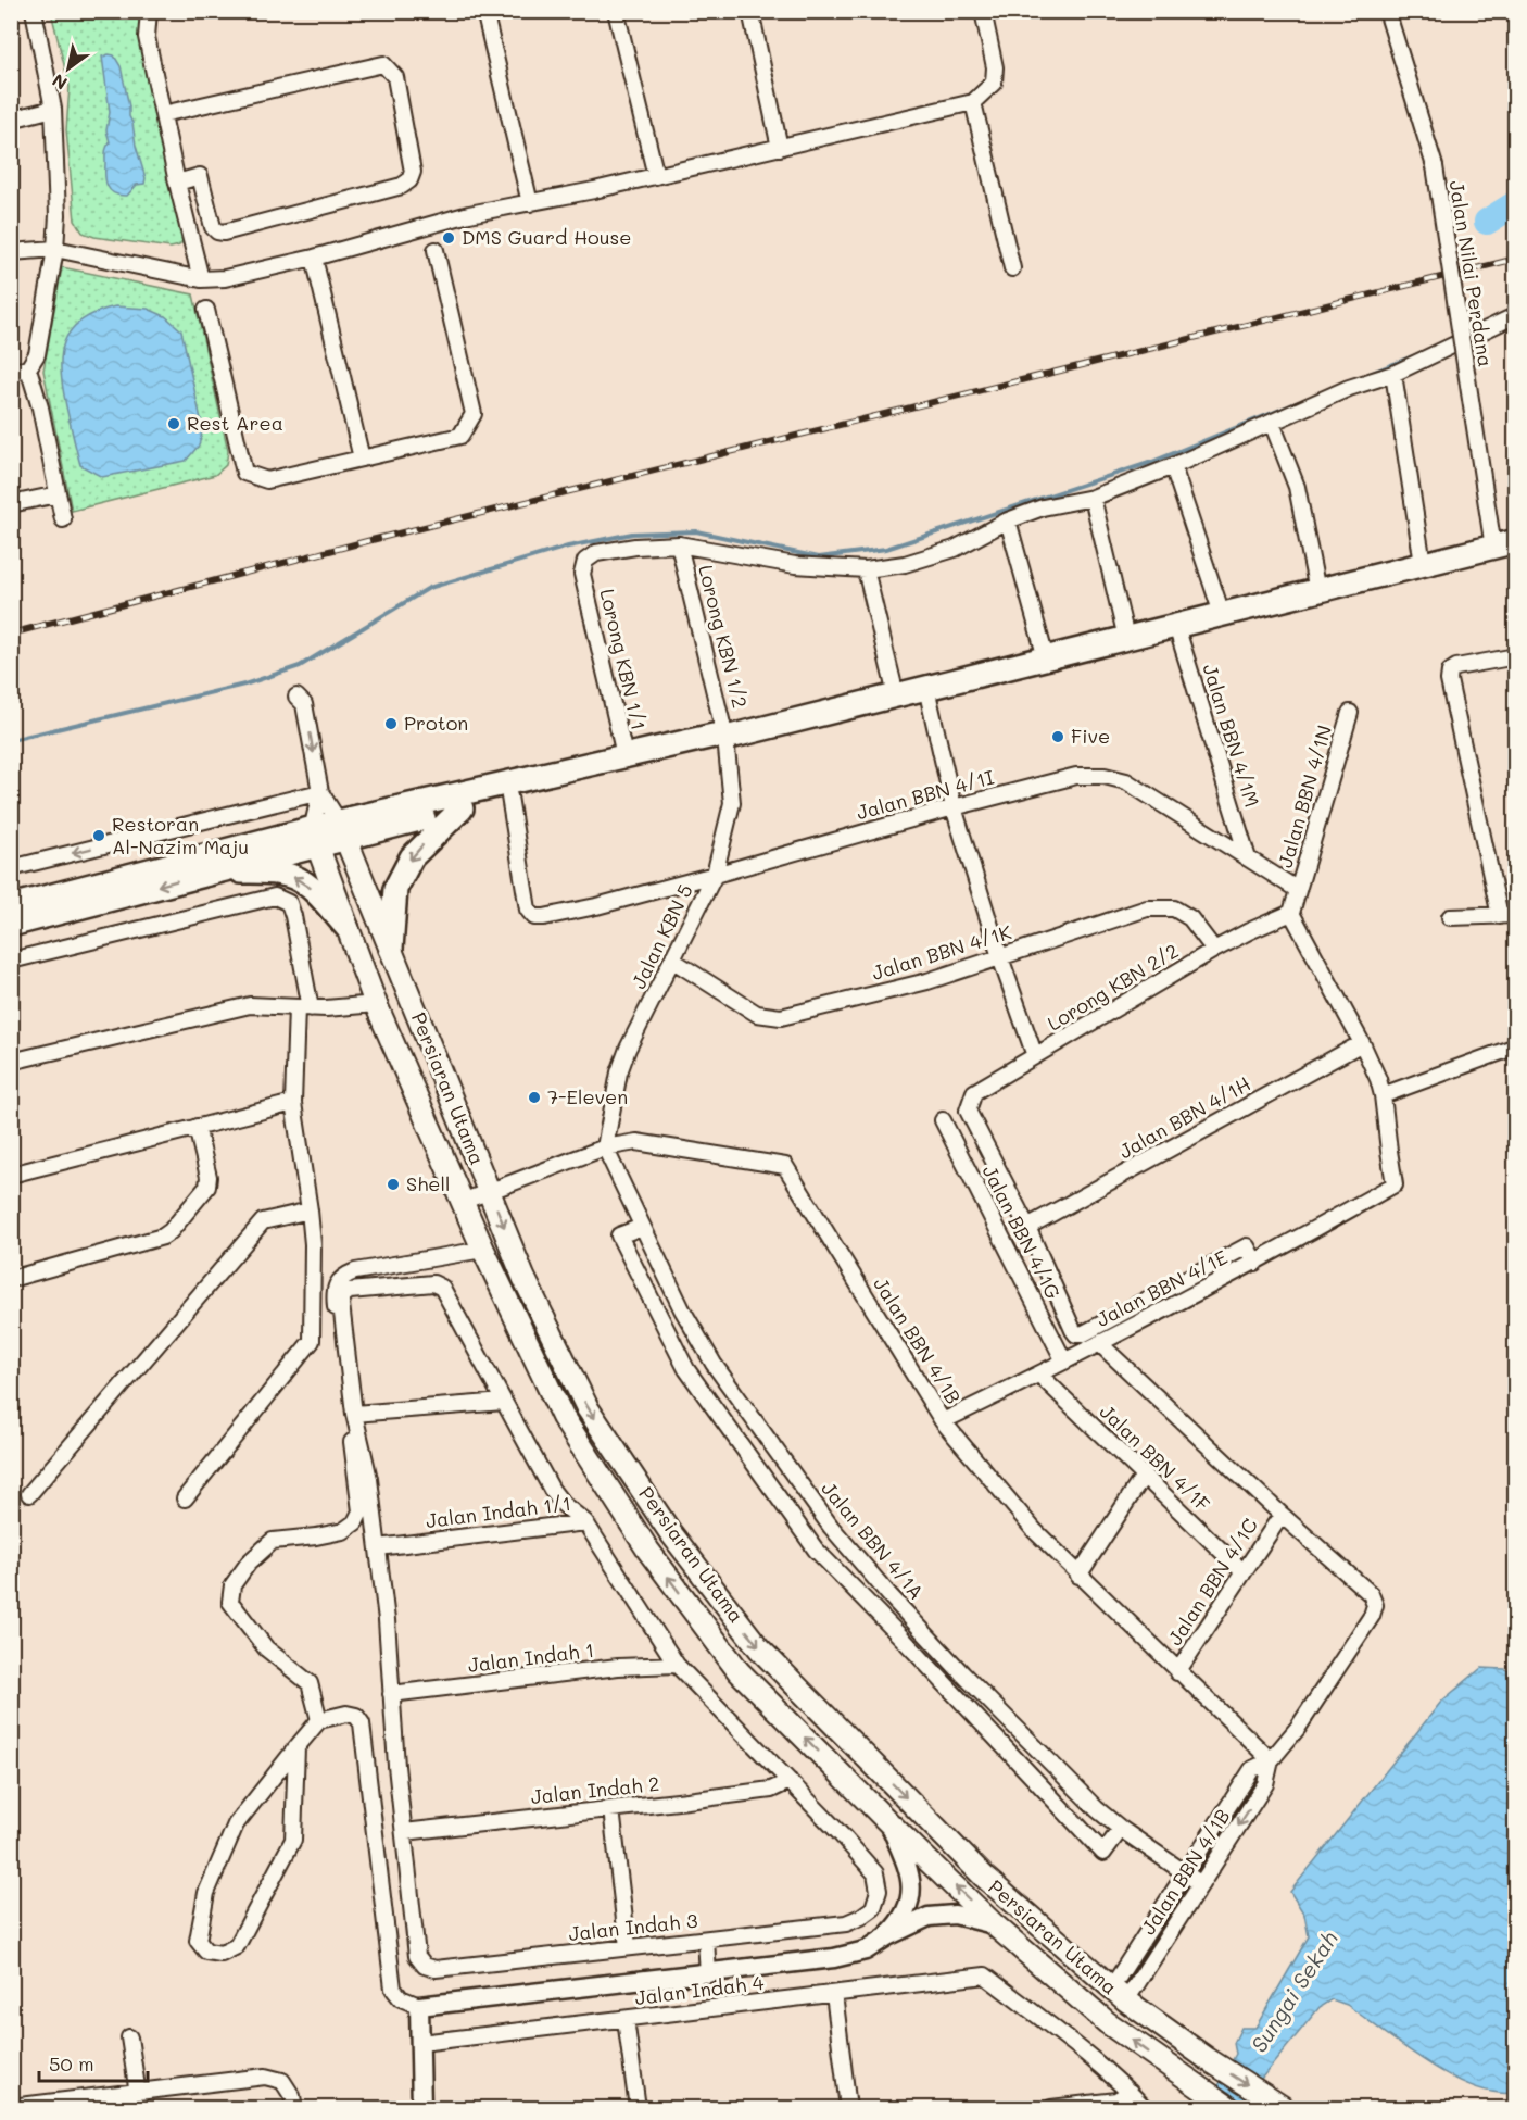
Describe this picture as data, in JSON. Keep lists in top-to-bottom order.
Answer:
{
  "streets": {
    "main road": ["Persiaran Utama"],
    "street": [
      "Jalan Nilai Perdana",
      "Lorong KBN 1/2",
      "Lorong KBN 1/1",
      "Jalan BBN 4/1M",
      "Jalan BBN 4/1I",
      "Jalan BBN 4/1N",
      "Jalan KBN 5",
      "Jalan BBN 4/1K",
      "Lorong KBN 2/2",
      "Jalan BBN 4/1H",
      "Jalan BBN 4/1G",
      "Jalan BBN 4/1E",
      "Jalan BBN 4/1B",
      "Jalan BBN 4/1F",
      "Jalan Indah 1/1",
      "Jalan BBN 4/1A",
      "Jalan BBN 4/1C",
      "Jalan Indah 1",
      "Jalan Indah 2",
      "Jalan Indah 3",
      "Jalan Indah 4"
    ]
  },
  "crossings": [
    ["Lorong KBN 1/2", "Lorong KBN 1/1"],
    ["Lorong KBN 1/2", "Jalan KBN 5"],
    ["Jalan BBN 4/1M", "Jalan BBN 4/1I"],
    ["Jalan BBN 4/1I", "Jalan BBN 4/1N"],
    ["Jalan BBN 4/1I", "Jalan KBN 5"],
    ["Jalan KBN 5", "Jalan BBN 4/1K"],
    ["Jalan KBN 5", "Jalan BBN 4/1B"],
    ["Jalan KBN 5", "Jalan BBN 4/1A"],
    ["Jalan BBN 4/1K", "Lorong KBN 2/2"],
    ["Lorong KBN 2/2", "Jalan BBN 4/1H"],
    ["Persiaran Utama", "Jalan BBN 4/1B"],
    ["Jalan BBN 4/1G", "Jalan BBN 4/1E"],
    ["Jalan BBN 4/1E", "Jalan BBN 4/1B"],
    ["Jalan BBN 4/1E", "Jalan BBN 4/1F"],
    ["Jalan BBN 4/1B", "Jalan BBN 4/1A"],
    ["Jalan BBN 4/1B", "Jalan BBN 4/1C"],
    ["Jalan BBN 4/1F", "Jalan BBN 4/1C"],
    ["Jalan Indah 1/1", "Jalan Indah 1"],
    ["Jalan Indah 1/1", "Jalan Indah 2"],
    ["Jalan Indah 1/1", "Jalan Indah 3"],
    ["Jalan Indah 2", "Jalan Indah 3"]
  ],
  "water": ["Sungai Sekah"],
  "places": [
    "DMS Guard House",
    "Rest Area",
    "Proton",
    "Five",
    "Restoran Al-Nazim Maju",
    "7-Eleven",
    "Shell"
  ],
  "scale_bar": "50 m",
  "north": "bottom left"
}
